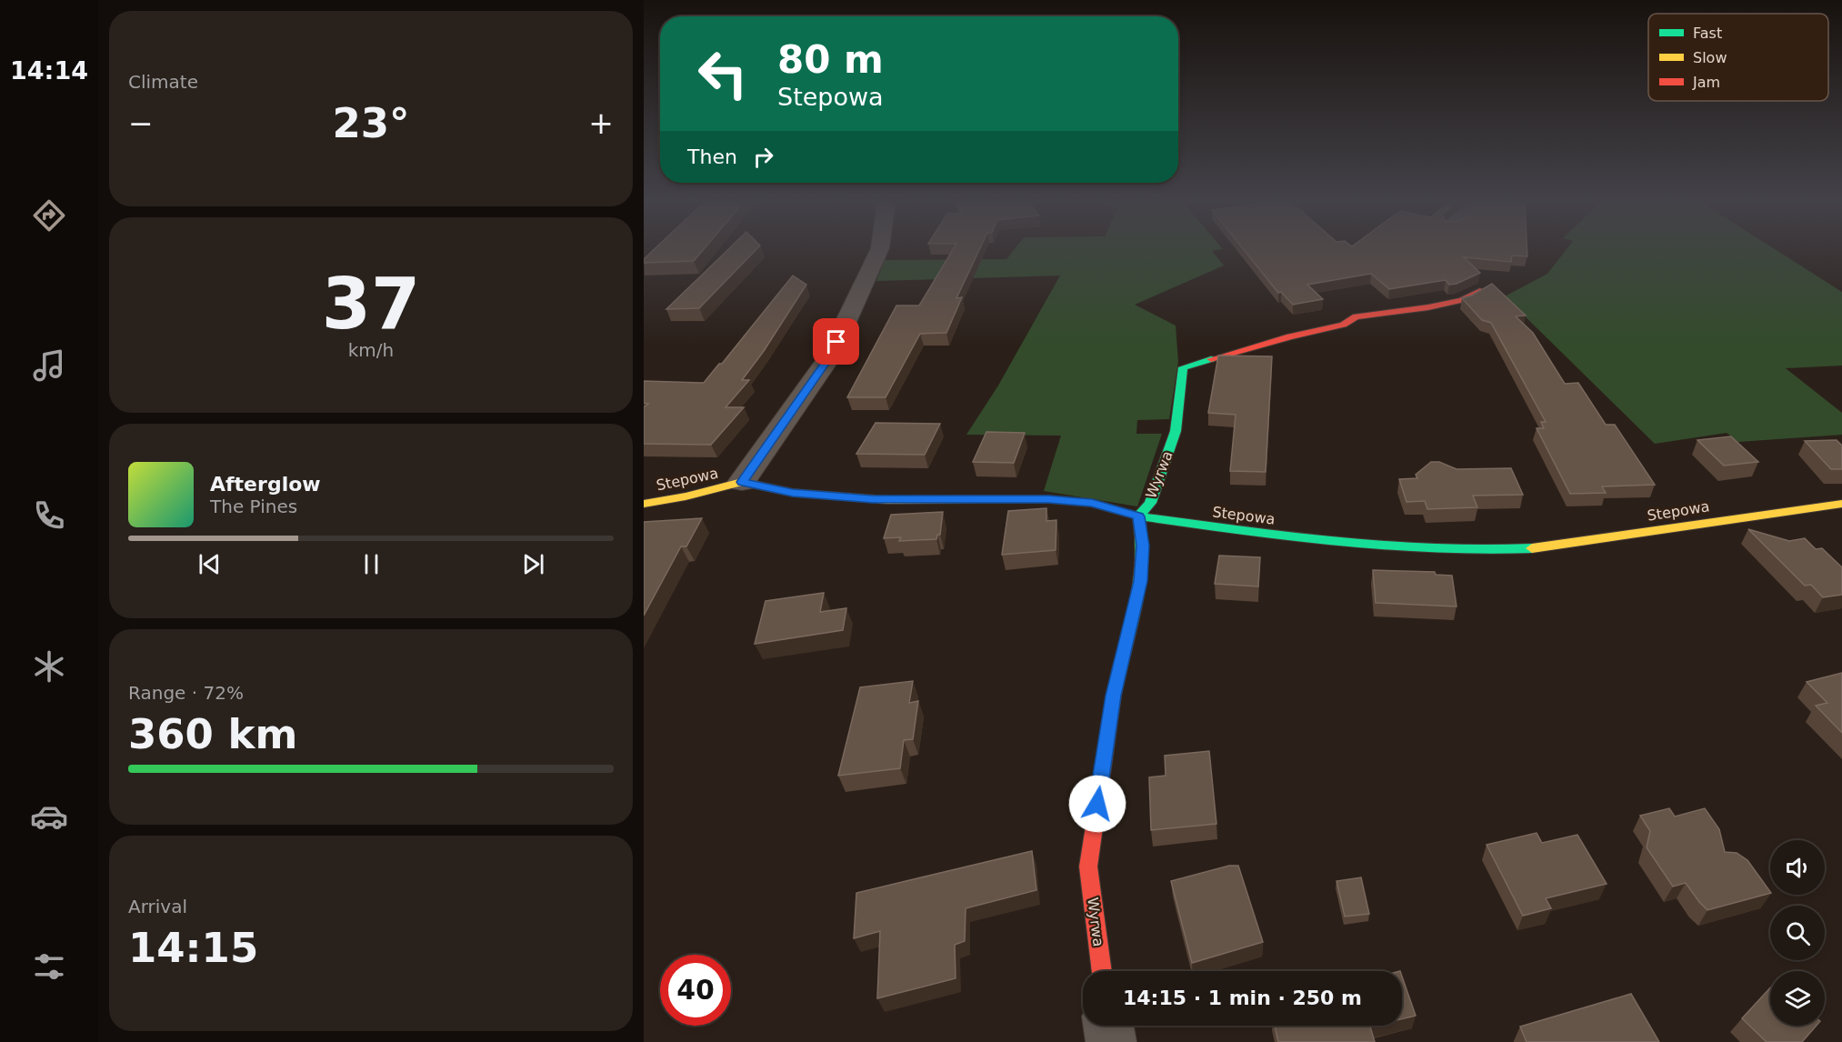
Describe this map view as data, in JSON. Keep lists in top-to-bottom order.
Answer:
{
  "streets": {
    "street": ["Wyrwa", "Stepowa"]
  },
  "crossings": [
    ["Wyrwa", "Stepowa"]
  ],
  "legend": ["Fast", "Slow", "Jam"],
  "page": {
    "tabs": "14:14",
    "tile": [
      "Climate",
      ["37", "km/h"],
      ["Range · 72%", "360 km"],
      ["Arrival", "14:15"]
    ],
    "turn": ["80 m", "Stepowa"],
    "heat": ["−", "23°", "+"],
    "then": "Then",
    "song": ["Afterglow", "The Pines"],
    "limit": "40",
    "trip": "14:15 · 1 min · 250 m"
  }
}
